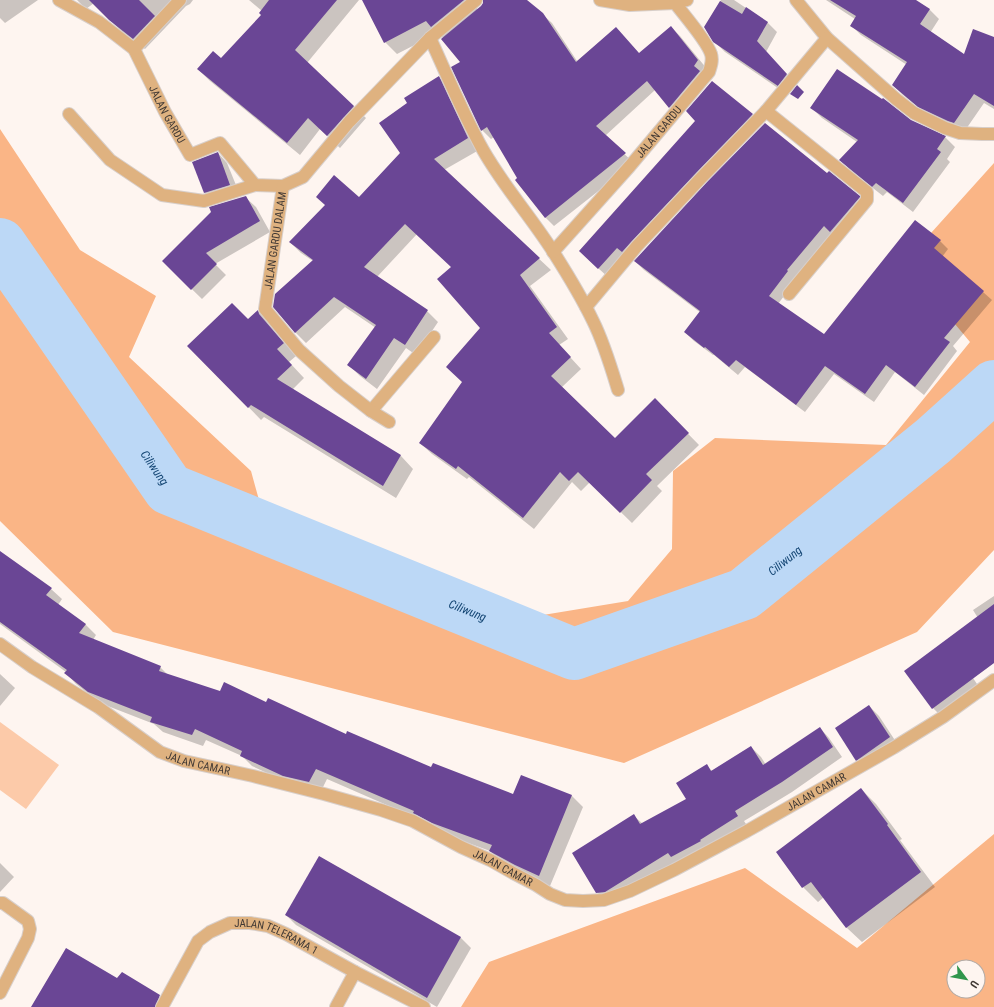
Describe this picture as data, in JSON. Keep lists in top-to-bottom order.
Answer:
{
  "streets": {
    "street": [
      "JALAN GARDU",
      "JALAN GARDU DALAM",
      "JALAN CAMAR",
      "JALAN TELERAMA 1"
    ]
  },
  "water": ["Ciliwung"],
  "north": "bottom right"
}
